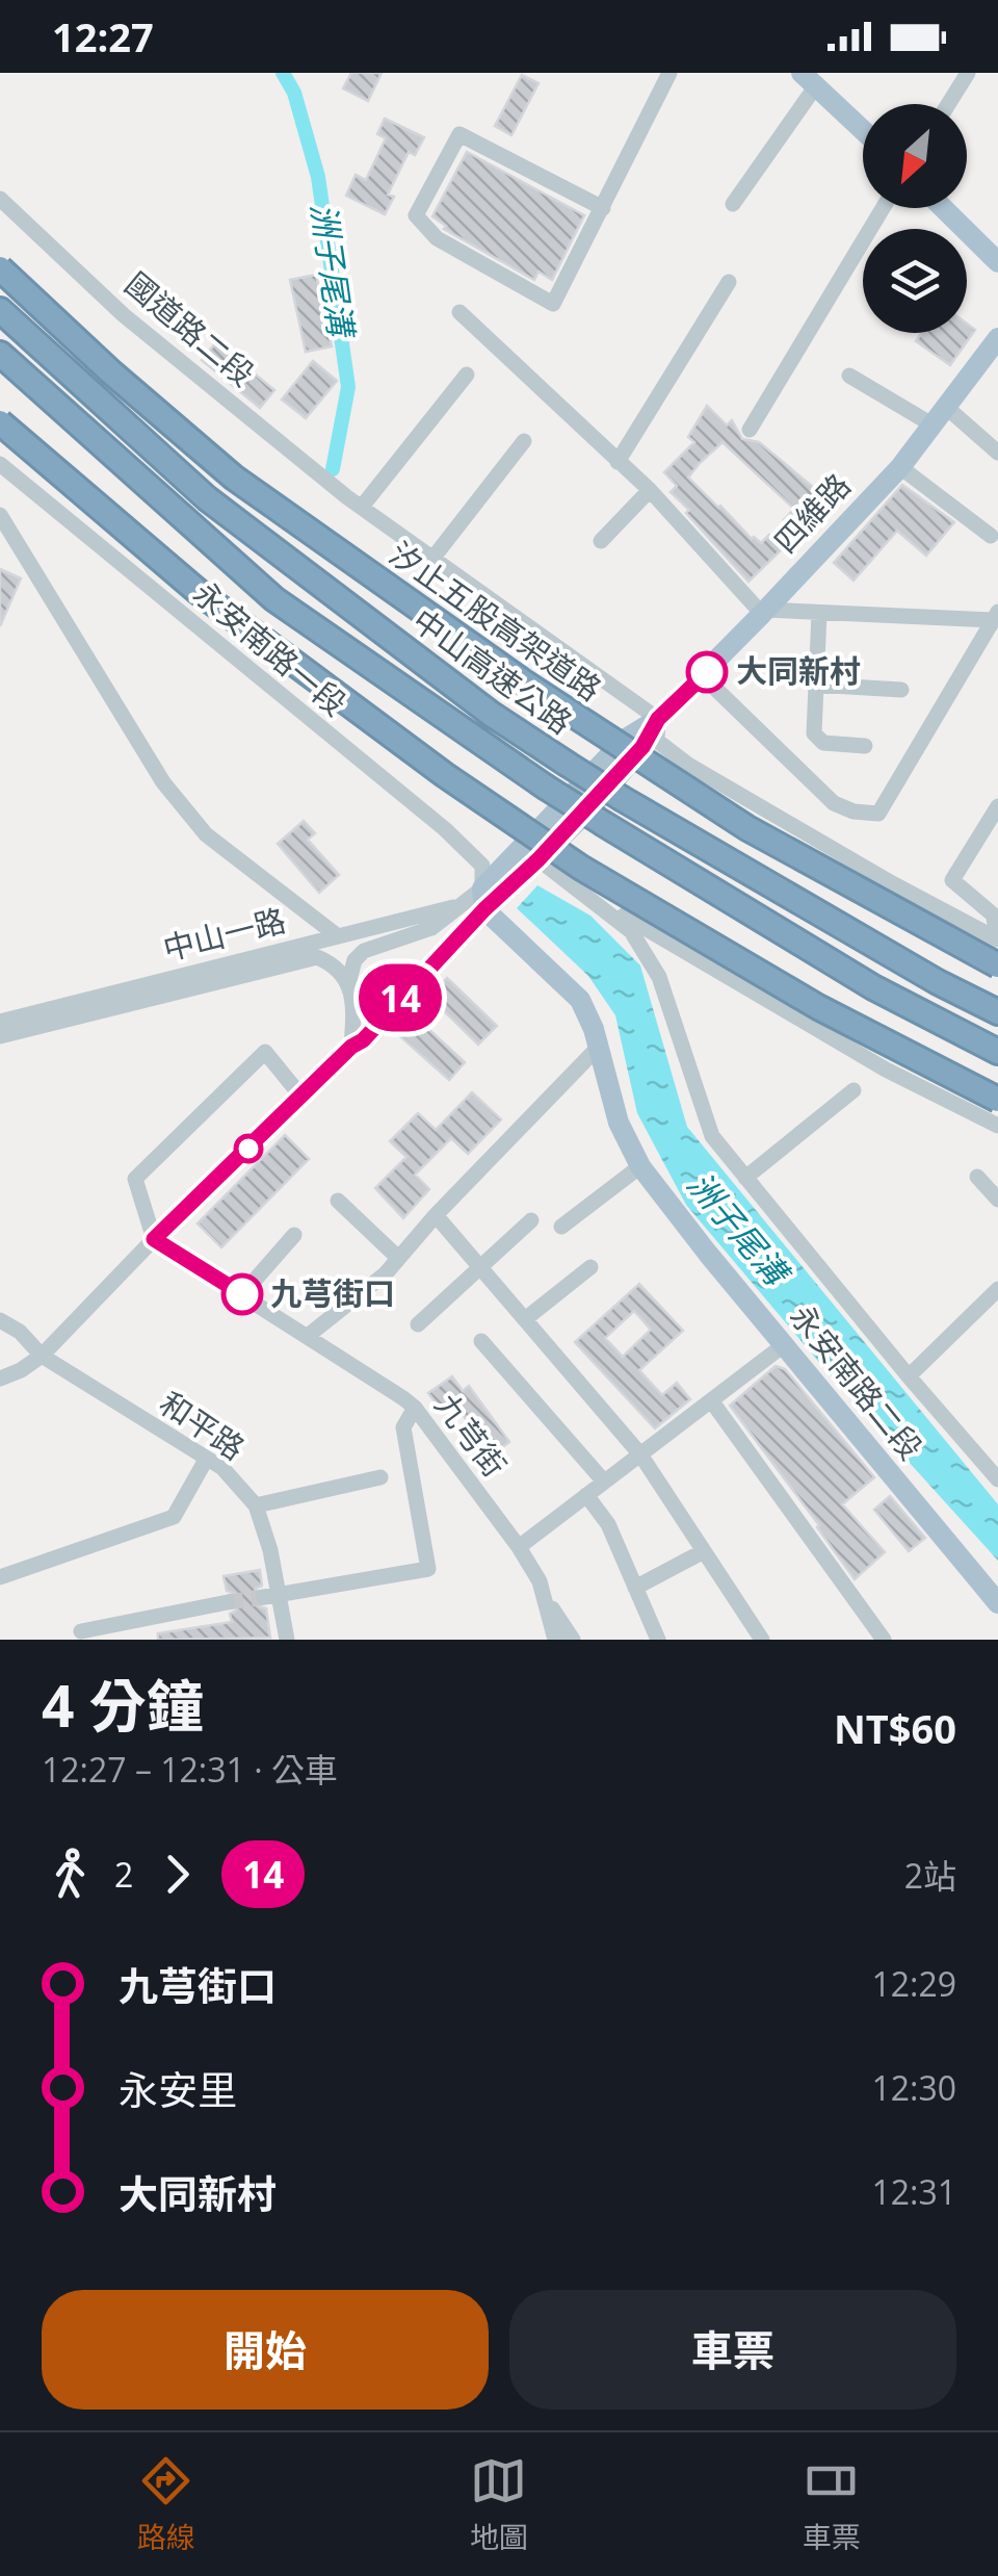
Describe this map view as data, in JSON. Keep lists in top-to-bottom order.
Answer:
{
  "streets": {
    "highway": ["汐止五股高架道路", "中山高速公路"],
    "main road": ["四維路", "永安南路二段"],
    "street": [
      "國道路二段",
      "永安南路一段",
      "中山一路",
      "和平路",
      "九芎街"
    ]
  },
  "crossings": [
    ["國道路二段", "四維路"],
    ["四維路", "永安南路一段"],
    ["四維路", "中山一路"],
    ["四維路", "永安南路二段"],
    ["永安南路一段", "中山一路"],
    ["永安南路一段", "永安南路二段"],
    ["中山一路", "永安南路二段"]
  ],
  "water": ["洲子尾溝"],
  "places": ["大同新村", "九芎街口"],
  "lines": ["bus line 14"],
  "north": "bottom left",
  "page": {
    "status": "12:27",
    "on_map": "14",
    "heading": ["4 分鐘", "12:27 – 12:31 · 公車", "NT$60"],
    "legs": ["2", "14", "2站"],
    "list": [
      {
        "name": "九芎街口",
        "value": "12:29"
      },
      {
        "name": "永安里",
        "value": "12:30"
      },
      {
        "name": "大同新村",
        "value": "12:31"
      }
    ],
    "buttons": ["開始", "車票"],
    "tabs": ["路線", "地圖", "車票"]
  }
}
